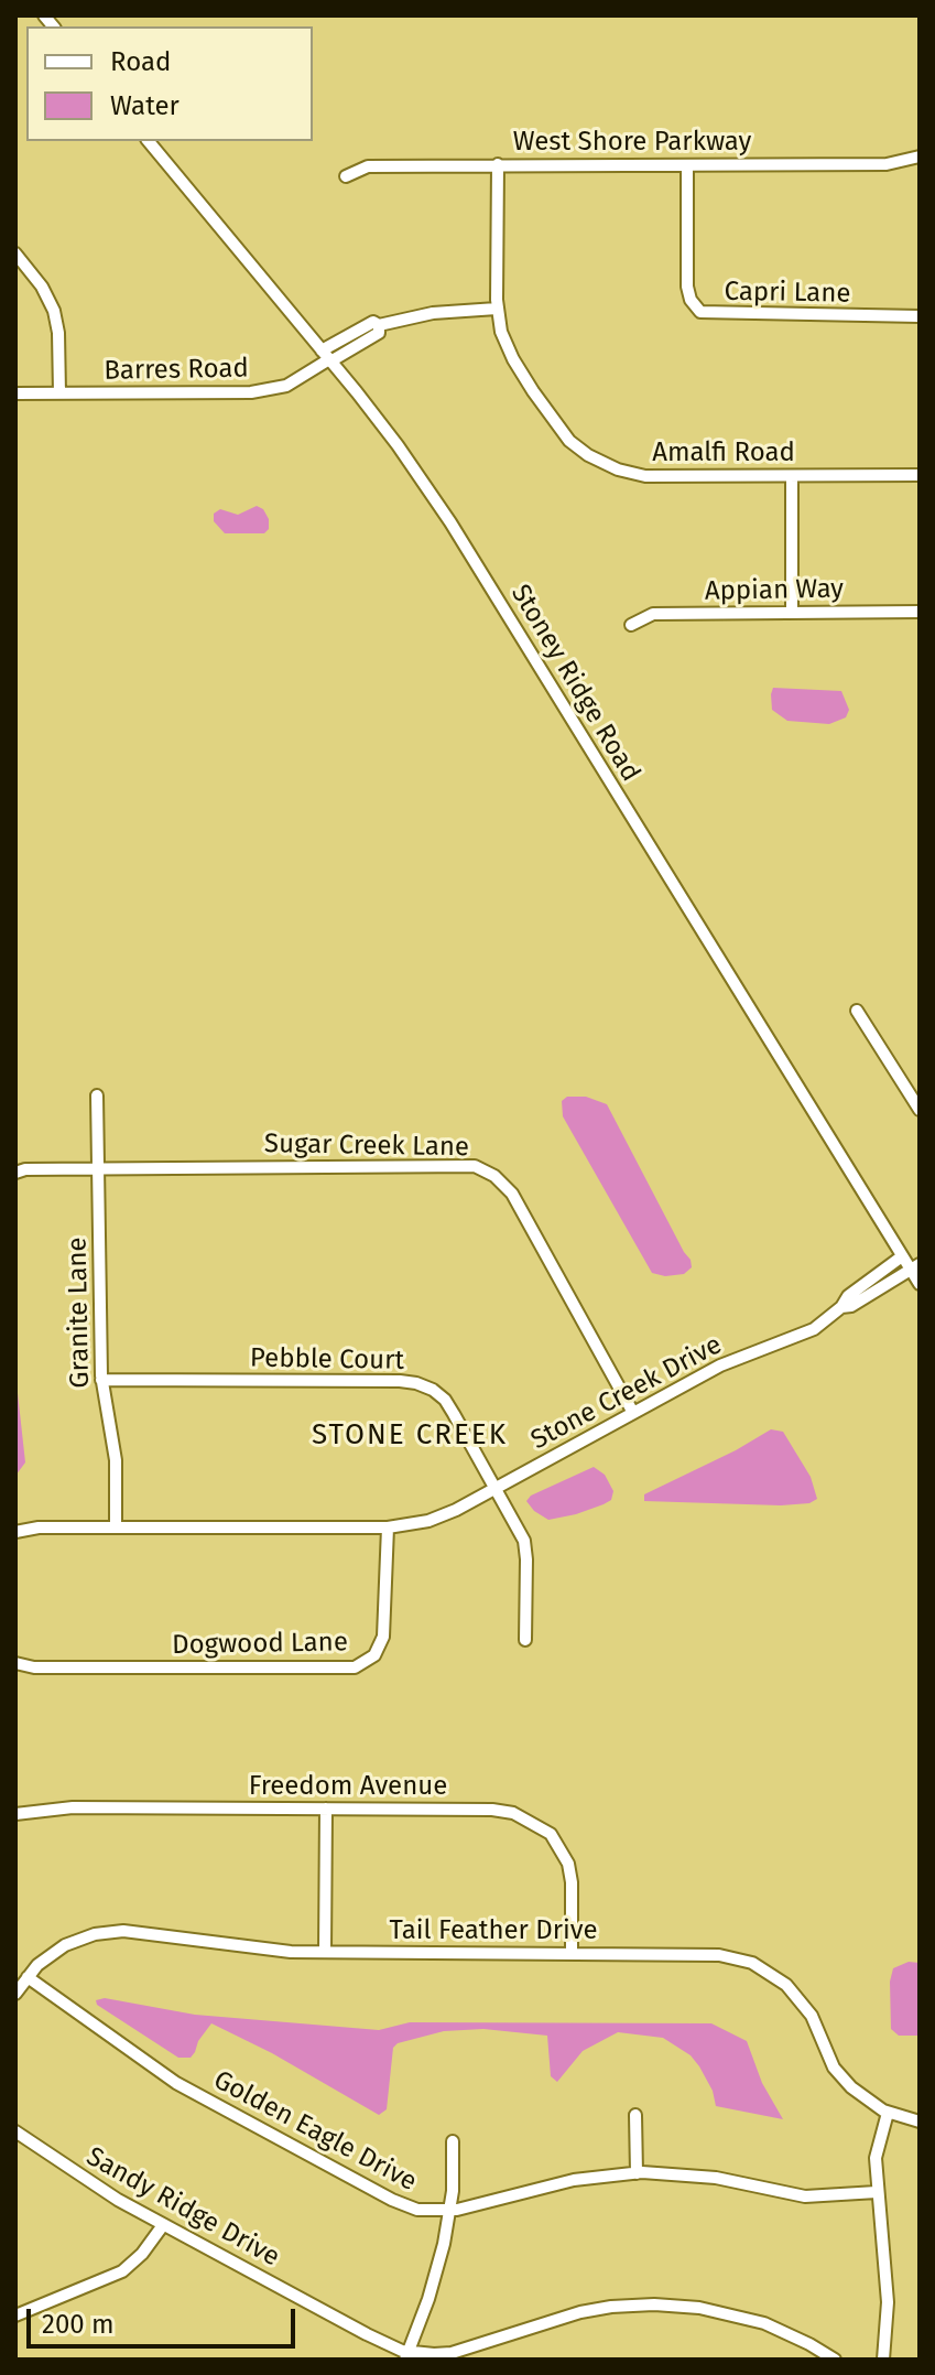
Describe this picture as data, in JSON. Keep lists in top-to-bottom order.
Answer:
{
  "streets": {
    "street": [
      "West Shore Parkway",
      "Capri Lane",
      "Barres Road",
      "Amalfi Road",
      "Appian Way",
      "Stoney Ridge Road",
      "Sugar Creek Lane",
      "Granite Lane",
      "Pebble Court",
      "Stone Creek Drive",
      "Dogwood Lane",
      "Freedom Avenue",
      "Tail Feather Drive",
      "Golden Eagle Drive",
      "Sandy Ridge Drive"
    ]
  },
  "crossings": [
    ["West Shore Parkway", "Capri Lane"],
    ["West Shore Parkway", "Amalfi Road"],
    ["Barres Road", "Amalfi Road"],
    ["Barres Road", "Stoney Ridge Road"],
    ["Stoney Ridge Road", "Stone Creek Drive"],
    ["Sugar Creek Lane", "Granite Lane"],
    ["Sugar Creek Lane", "Stone Creek Drive"],
    ["Granite Lane", "Pebble Court"],
    ["Granite Lane", "Stone Creek Drive"],
    ["Pebble Court", "Stone Creek Drive"],
    ["Stone Creek Drive", "Dogwood Lane"],
    ["Freedom Avenue", "Tail Feather Drive"],
    ["Tail Feather Drive", "Golden Eagle Drive"]
  ],
  "districts": ["STONE CREEK"],
  "legend": ["Road", "Water"],
  "scale_bar": "200 m"
}
